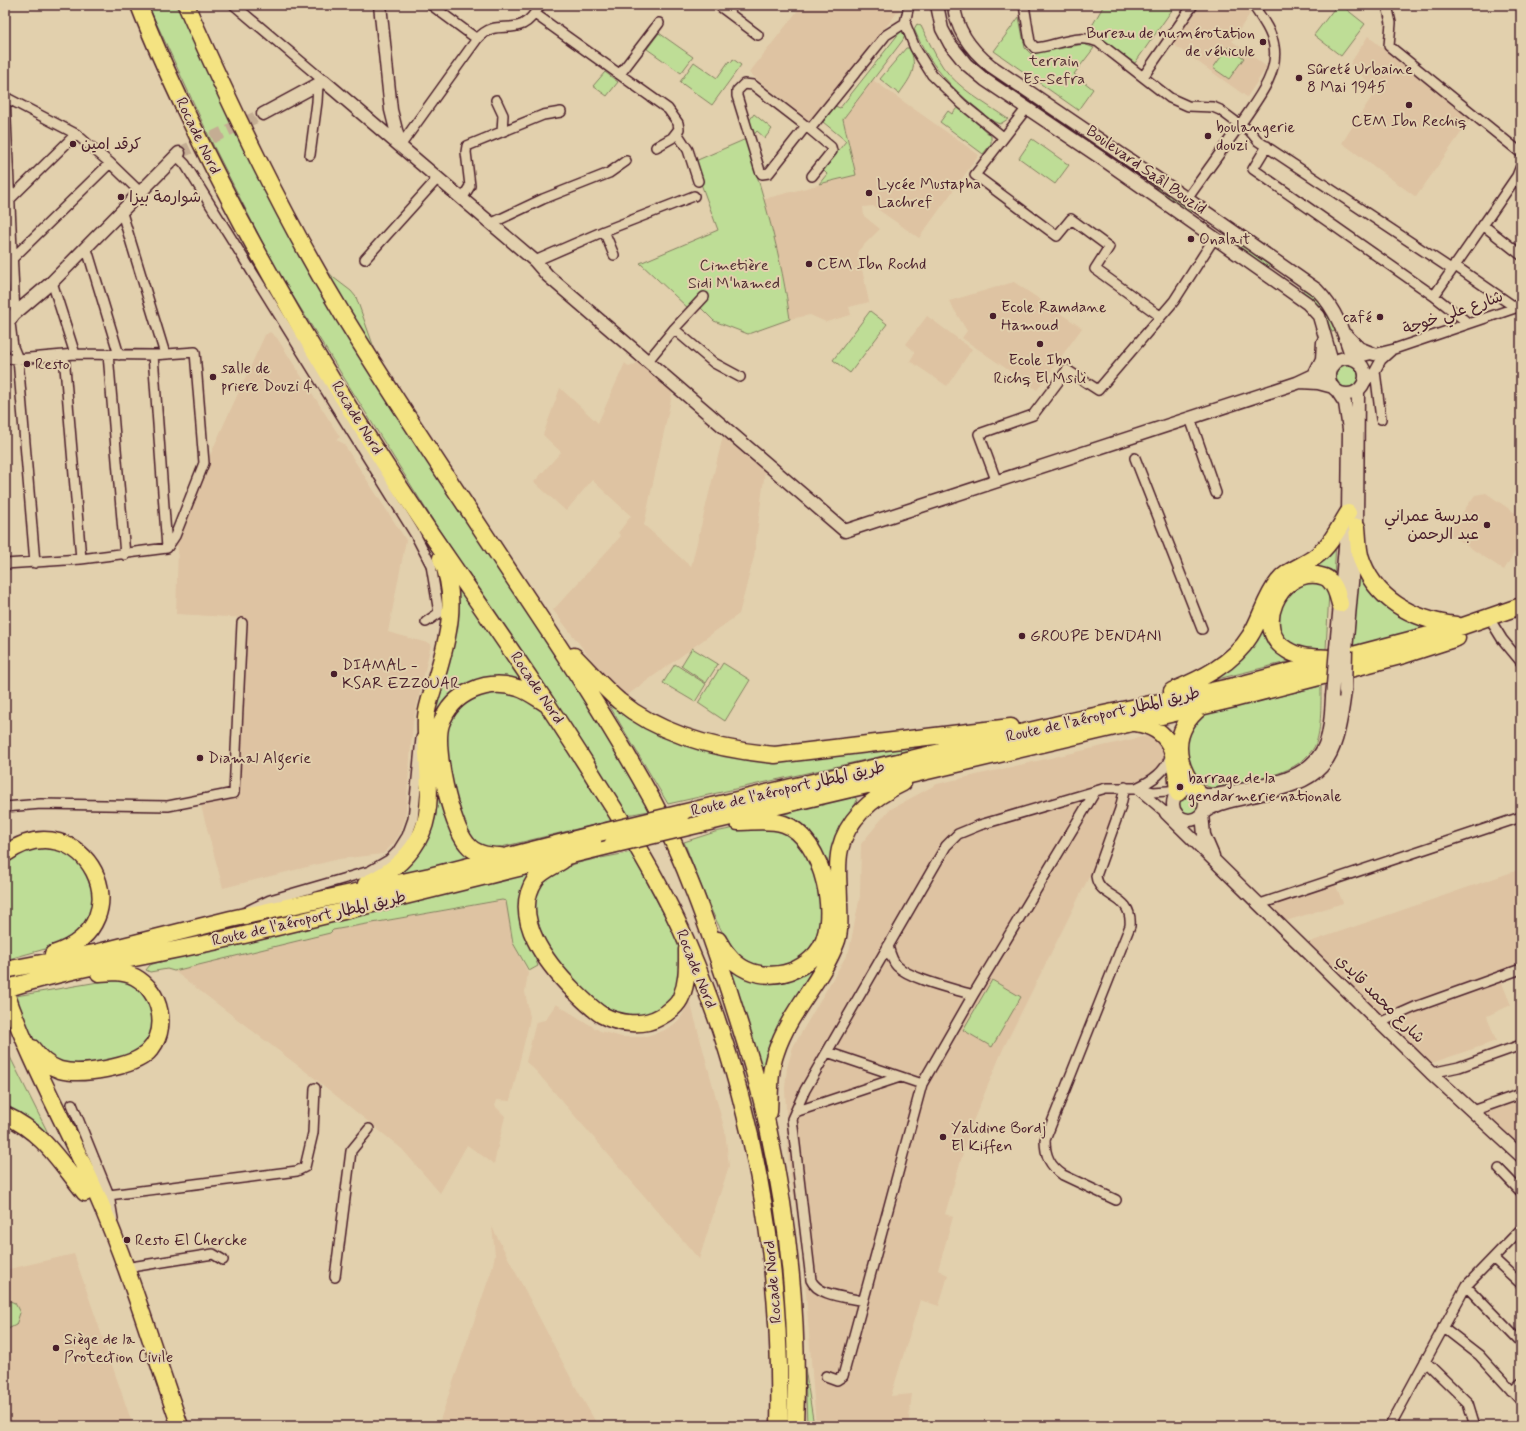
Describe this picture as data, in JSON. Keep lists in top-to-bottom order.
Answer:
{
  "streets": {
    "highway": ["Rocade Nord", "Route de l'aéroport طريق المطار"],
    "main road": ["Boulevard Saâl Bouzid", "شارع محمد قايدي"],
    "street": ["شارع علي خوجة"]
  },
  "crossings": [
    ["Boulevard Saâl Bouzid", "شارع علي خوجة"]
  ],
  "parks": ["terrain Es-Sefra", "Cimetière Sidi M'hamed"],
  "places": [
    "Bureau de numérotation de véhicule",
    "Sûreté Urbaine 8 Mai 1945",
    "CEM Ibn Rechiq",
    "boulangerie douzi",
    "كرقد امين",
    "Lycée Mustapha Lachref",
    "شوارمة بيزا",
    "Onalait",
    "CEM Ibn Rochd",
    "Ecole Ramdane Hamoud",
    "café",
    "Ecole Ibn Richq El Msili",
    "Resto",
    "salle de priere Douzi 4",
    "مدرسة عمراني عبد الرحمن",
    "GROUPE DENDANI",
    "DIAMAL - KSAR EZZOUAR",
    "Diamal Algerie",
    "barrage de la gendarmerie nationale",
    "Yalidine Bordj El Kiffen",
    "Resto El Chercke",
    "Siège de la Protection Civile"
  ]
}
